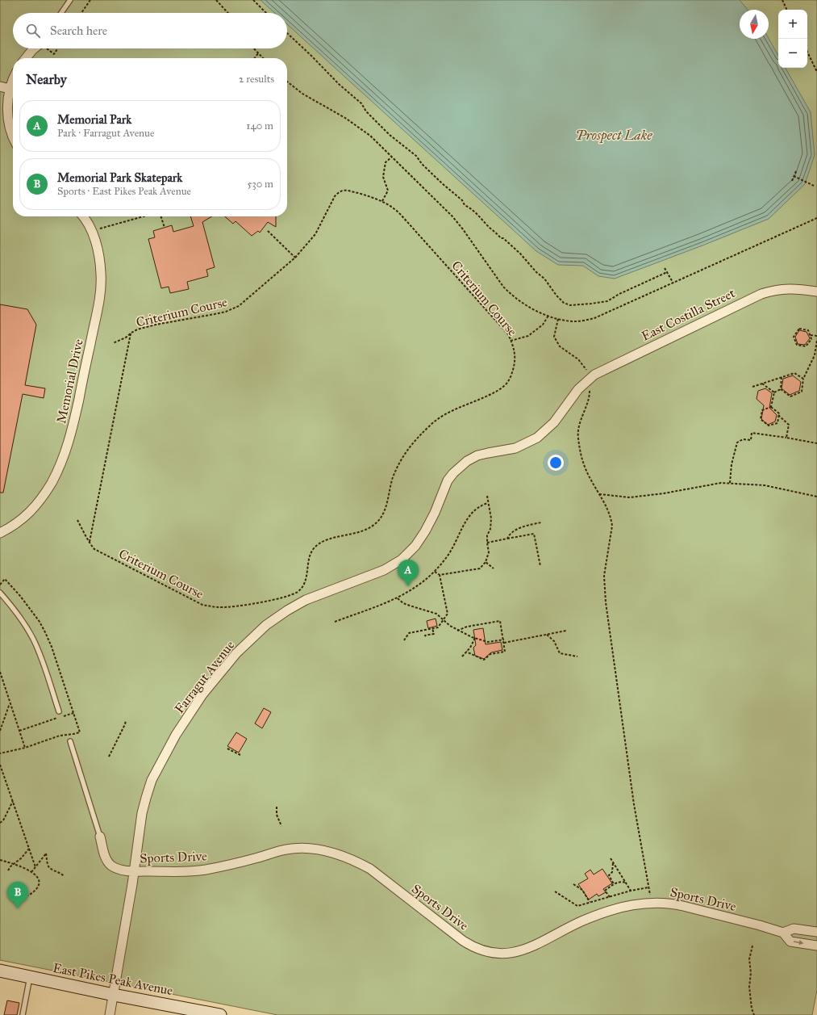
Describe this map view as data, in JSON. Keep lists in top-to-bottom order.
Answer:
{
  "streets": {
    "main road": ["East Pikes Peak Avenue"],
    "street": [
      "East Costilla Street",
      "Memorial Drive",
      "Farragut Avenue",
      "Sports Drive"
    ],
    "path": ["Criterium Course"]
  },
  "crossings": [
    ["East Costilla Street", "Farragut Avenue"],
    ["Farragut Avenue", "Sports Drive"],
    ["Farragut Avenue", "East Pikes Peak Avenue"]
  ],
  "water": ["Prospect Lake"],
  "north": "bottom",
  "page": {
    "map_buttons": ["+", "−"],
    "search": "Search here",
    "heading": ["Nearby", "2 results"],
    "list": [
      {
        "mark": "A",
        "name": "Memorial Park",
        "note": "Park · Farragut Avenue",
        "value": "140 m"
      },
      {
        "mark": "B",
        "name": "Memorial Park Skatepark",
        "note": "Sports · East Pikes Peak Avenue",
        "value": "530 m"
      }
    ],
    "pins": ["A", "B"]
  }
}
